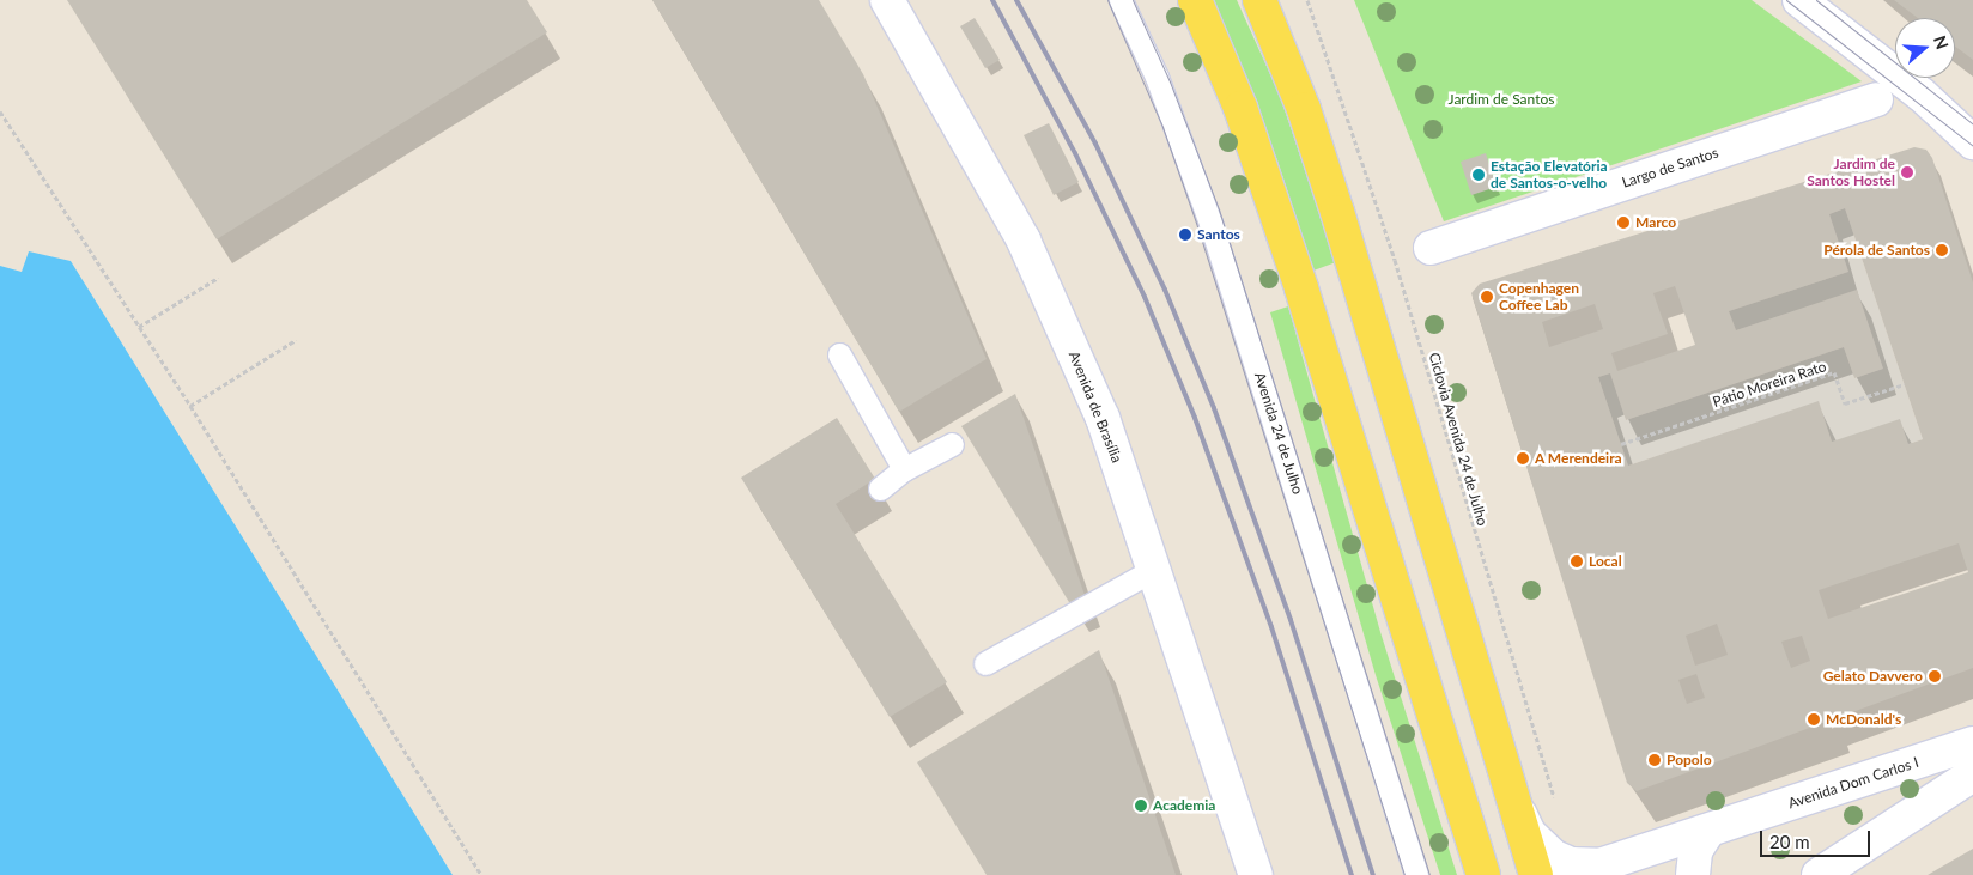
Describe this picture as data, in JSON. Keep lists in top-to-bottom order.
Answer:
{
  "streets": {
    "street": ["Largo de Santos", "Avenida de Brasília", "Avenida Dom Carlos I"],
    "lane": ["Avenida 24 de Julho"],
    "path": ["Pátio Moreira Rato", "Ciclovia Avenida 24 de Julho"]
  },
  "parks": ["Jardim de Santos"],
  "places": [
    "Jardim de Santos Hostel",
    "Estação Elevatória de Santos-o-velho",
    "Marco",
    "Santos",
    "Pérola de Santos",
    "Copenhagen Coffee Lab",
    "A Merendeira",
    "Local",
    "Gelato Davvero",
    "McDonald's",
    "Popolo",
    "Academia"
  ],
  "scale_bar": "20 m",
  "north": "right"
}
